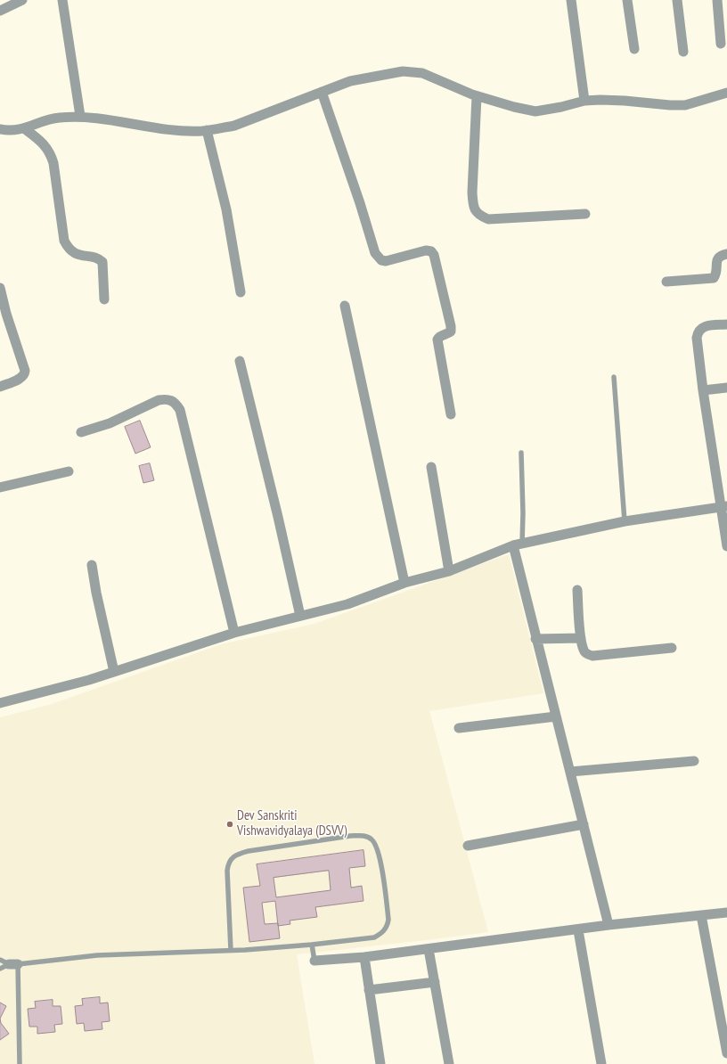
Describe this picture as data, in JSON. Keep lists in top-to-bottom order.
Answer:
{
  "places": ["Dev Sanskriti Vishwavidyalaya (DSVV)"]
}
